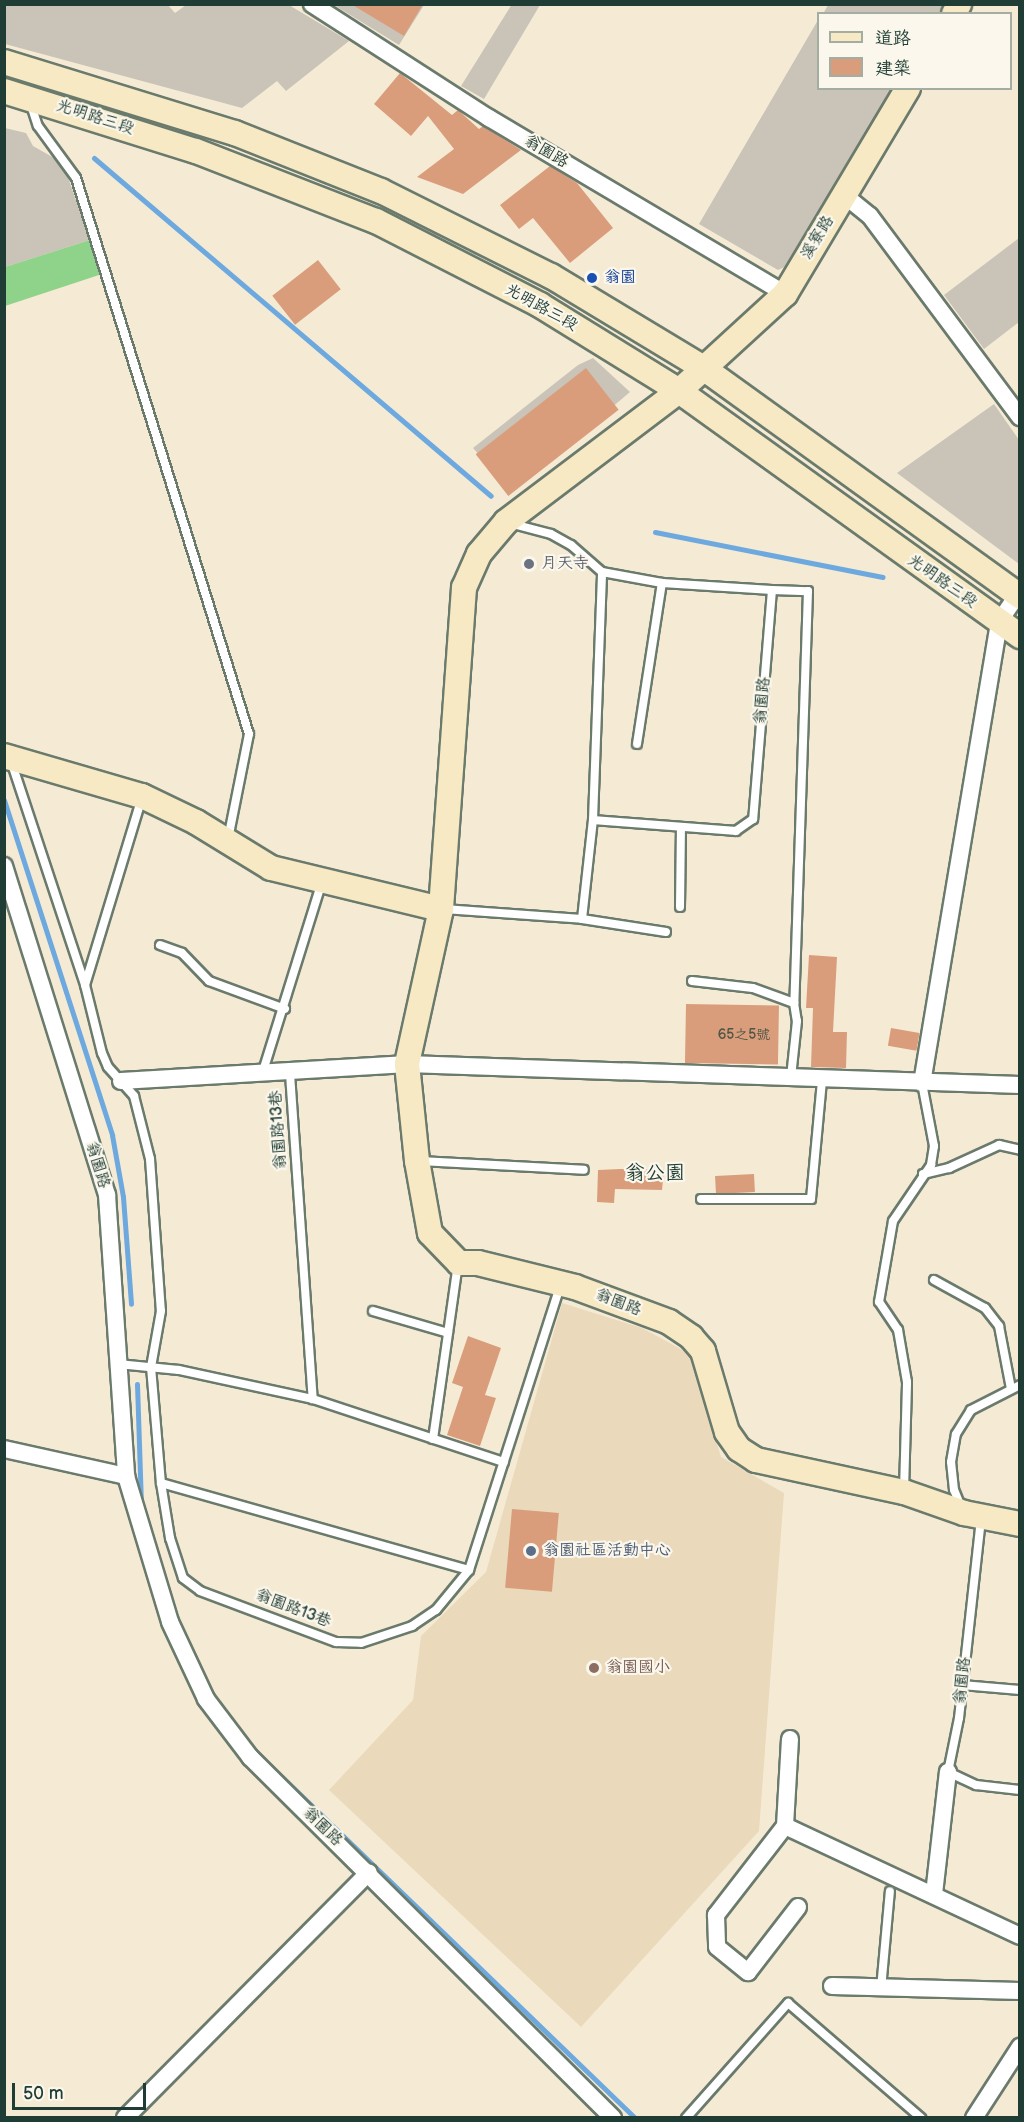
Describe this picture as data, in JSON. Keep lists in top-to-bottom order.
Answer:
{
  "streets": {
    "street": ["光明路三段", "翁園路", "溪寮路"],
    "lane": ["翁園路13巷"]
  },
  "crossings": [
    ["光明路三段", "溪寮路"],
    ["翁園路", "溪寮路"],
    ["翁園路", "翁園路13巷"]
  ],
  "districts": ["翁公園"],
  "places": [
    "翁園",
    "月天寺",
    "翁園社區活動中心",
    "翁園國小"
  ],
  "house_numbers": ["65之5號"],
  "legend": ["道路", "建築"],
  "scale_bar": "50 m"
}
